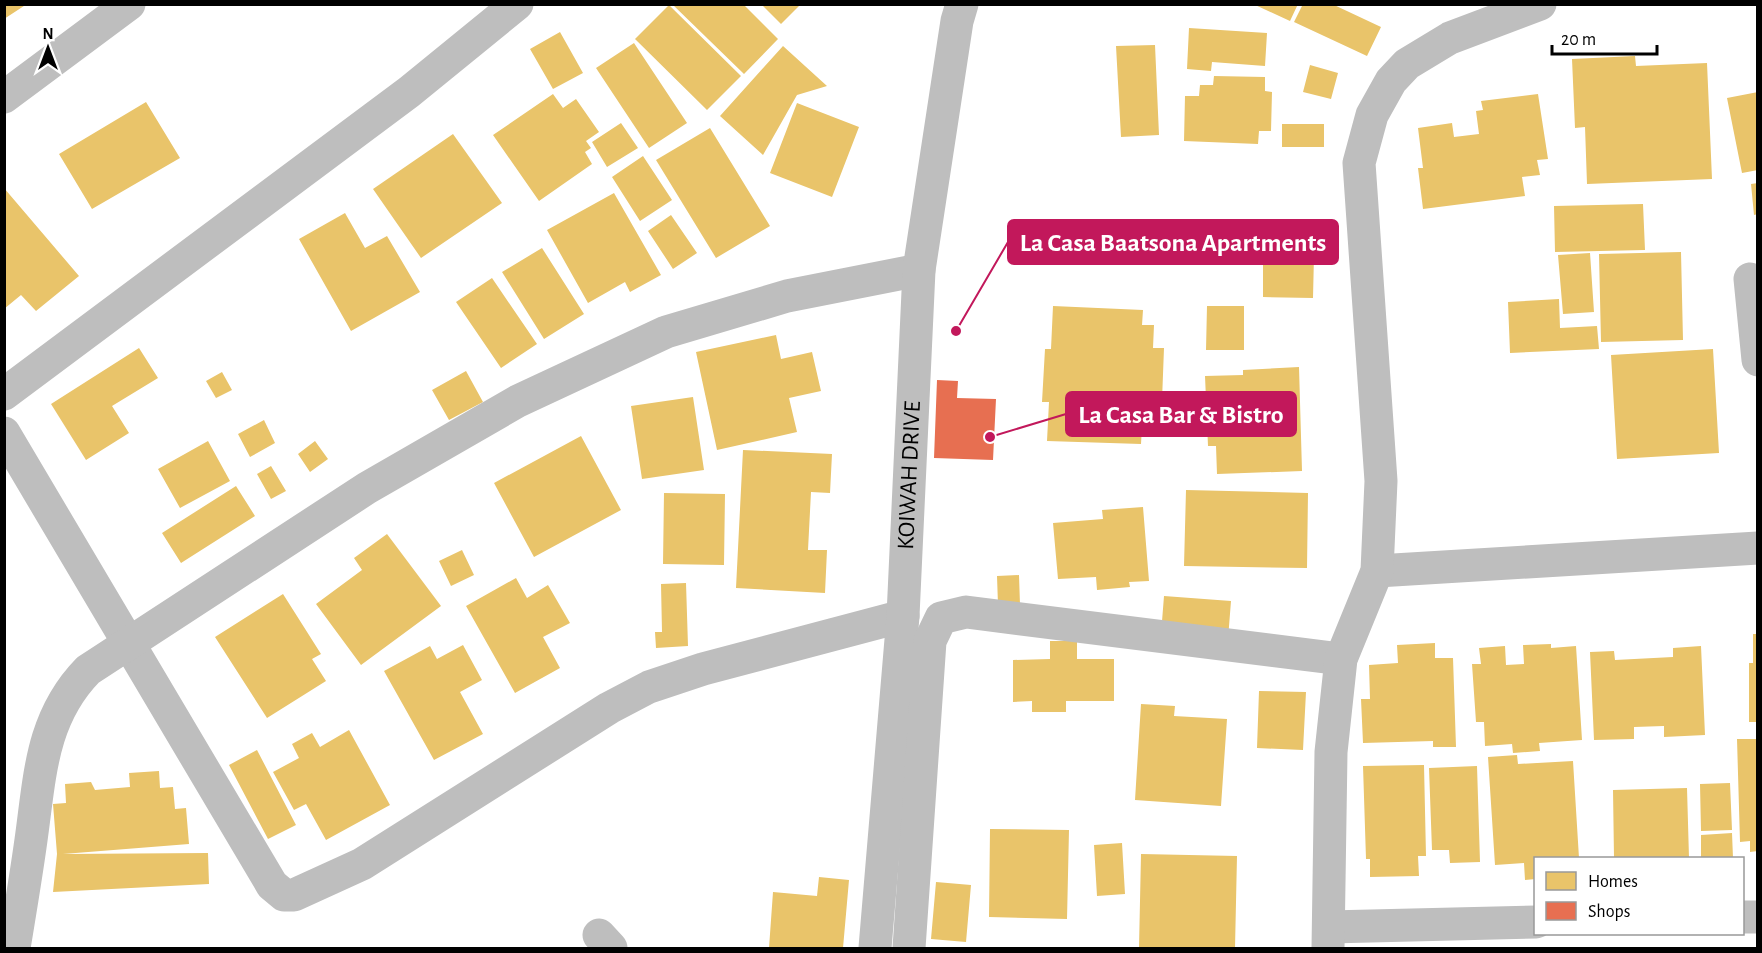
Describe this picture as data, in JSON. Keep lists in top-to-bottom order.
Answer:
{
  "streets": {
    "street": ["KOIWAH DRIVE"]
  },
  "places": ["La Casa Baatsona Apartments", "La Casa Bar & Bistro"],
  "legend": ["Homes", "Shops"],
  "scale_bar": "20 m",
  "north": "top"
}
